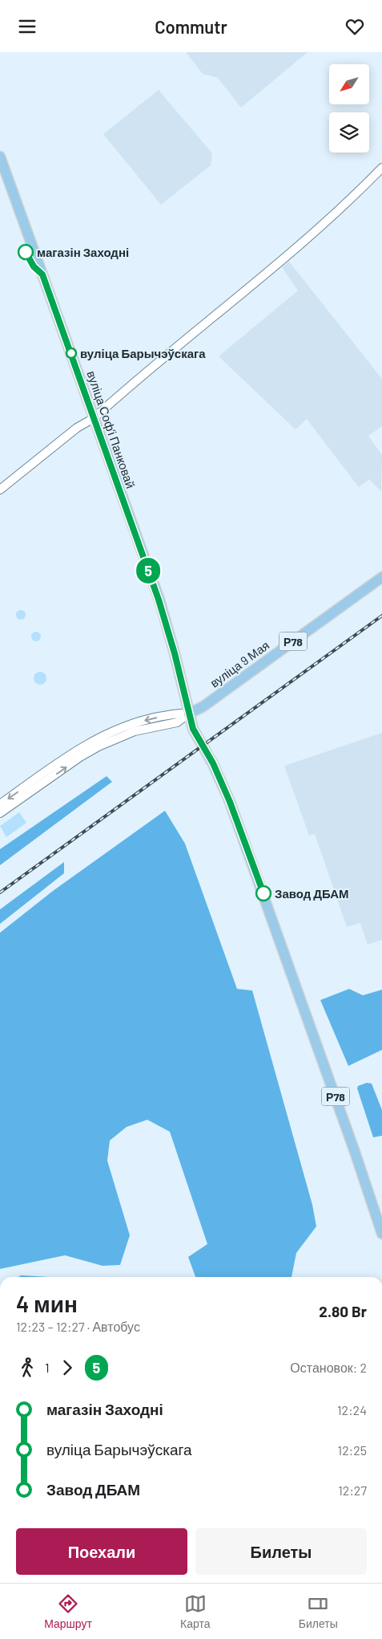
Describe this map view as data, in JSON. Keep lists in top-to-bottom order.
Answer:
{
  "streets": {
    "main road": ["вуліца Софʼі Панковай", "Р78", "вуліца 9 Мая"]
  },
  "crossings": [
    ["вуліца Софʼі Панковай", "Р78"],
    ["вуліца Софʼі Панковай", "вуліца 9 Мая"],
    ["Р78", "вуліца 9 Мая"]
  ],
  "places": ["магазін Заходні", "вуліца Барычэўскага", "Завод ДБАМ"],
  "lines": ["bus line 5"],
  "north": "bottom left",
  "page": {
    "header": "Commutr",
    "on_map": "5",
    "heading": ["4 мин", "12:23 – 12:27 · Автобус", "2.80 Br"],
    "legs": ["1", "5", "Остановок: 2"],
    "list": [
      {
        "name": "магазін Заходні",
        "value": "12:24"
      },
      {
        "name": "вуліца Барычэўскага",
        "value": "12:25"
      },
      {
        "name": "Завод ДБАМ",
        "value": "12:27"
      }
    ],
    "buttons": ["Поехали", "Билеты"],
    "tabs": ["Маршрут", "Карта", "Билеты"]
  }
}
